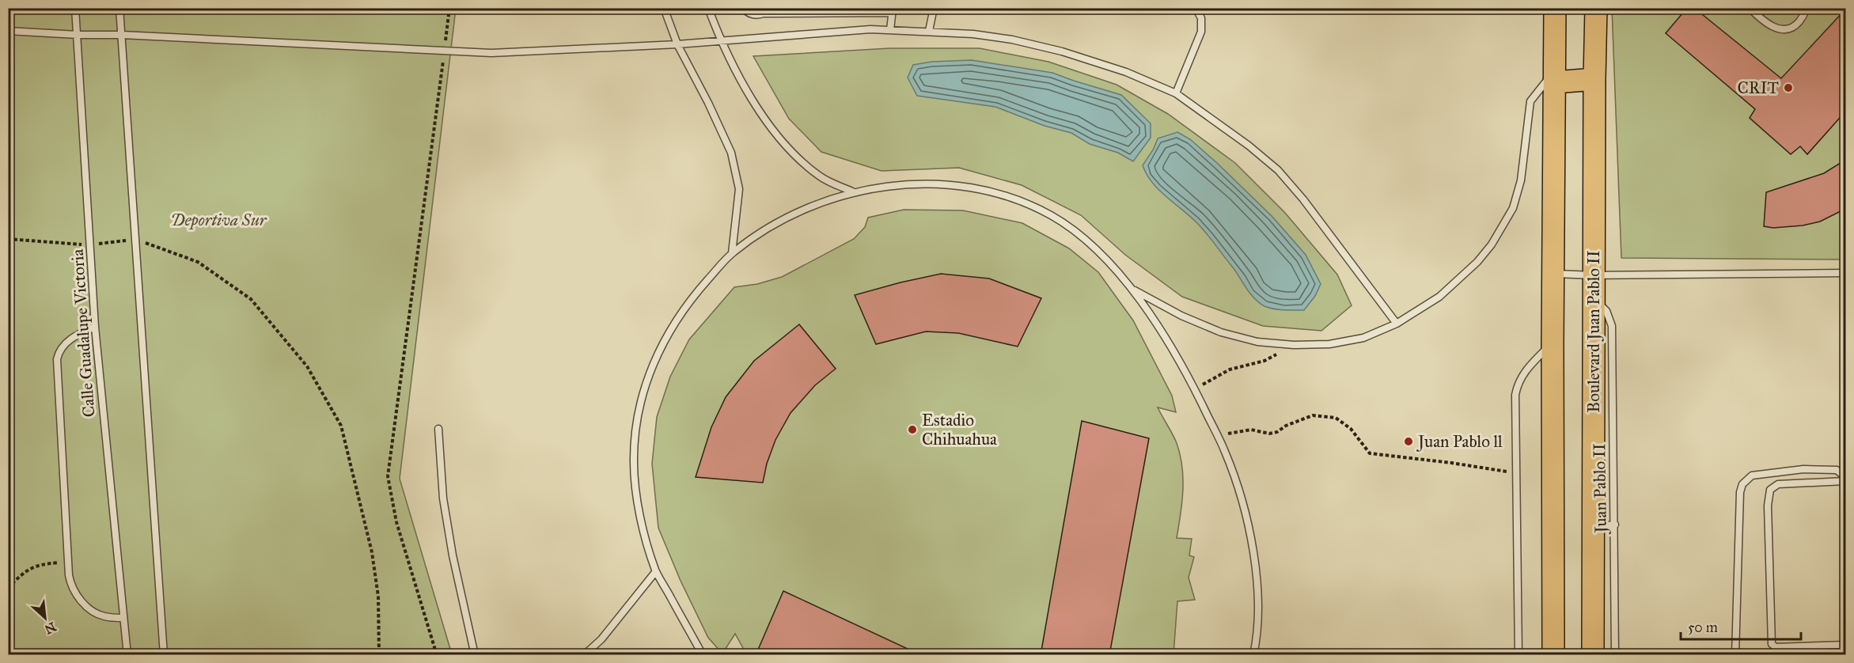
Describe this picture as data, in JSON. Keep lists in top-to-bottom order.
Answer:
{
  "streets": {
    "main road": ["Boulevard Juan Pablo II"],
    "lane": ["Calle Guadalupe Victoria", "Juan Pablo II"]
  },
  "crossings": [
    ["Boulevard Juan Pablo II", "Juan Pablo II"]
  ],
  "parks": ["Deportiva Sur"],
  "places": ["CRIT", "Estadio Chihuahua", "Juan Pablo ll"],
  "scale_bar": "50 m",
  "north": "bottom right"
}
